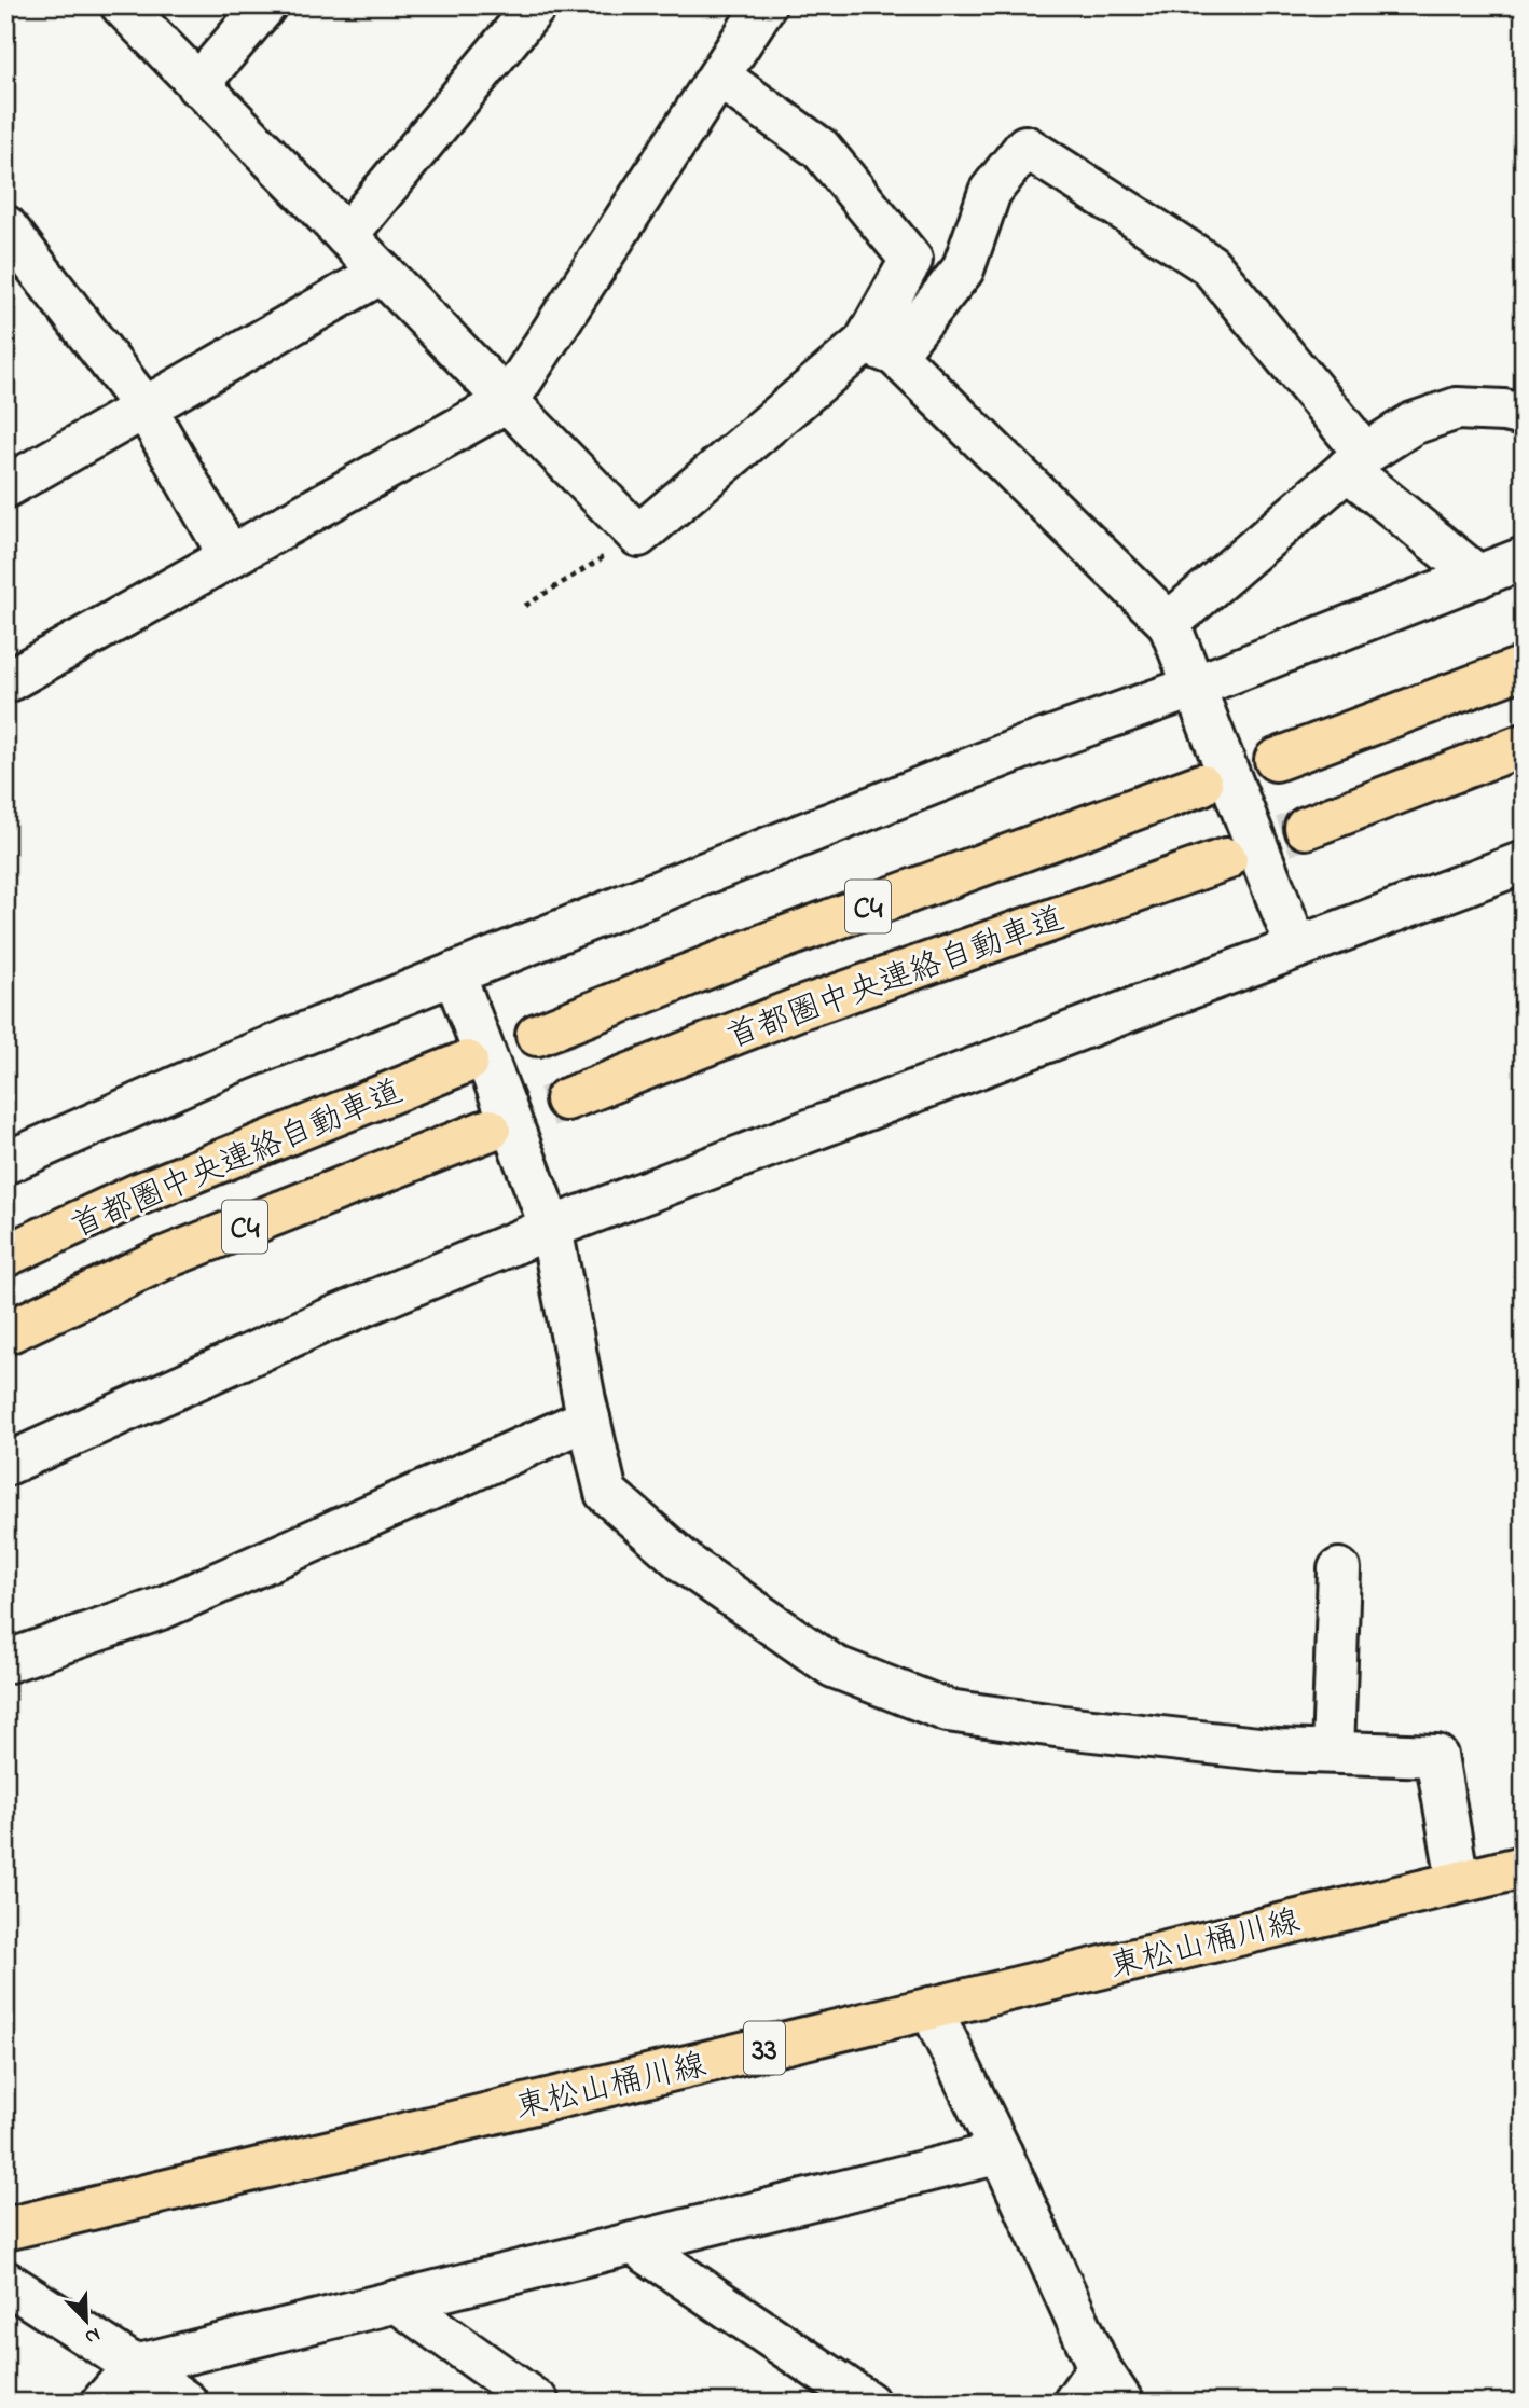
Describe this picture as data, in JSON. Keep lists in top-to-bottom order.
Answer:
{
  "streets": {
    "main road": [
      "C4",
      "首都圏中央連絡自動車道",
      "東松山桶川線",
      "33"
    ]
  },
  "north": "bottom right"
}
